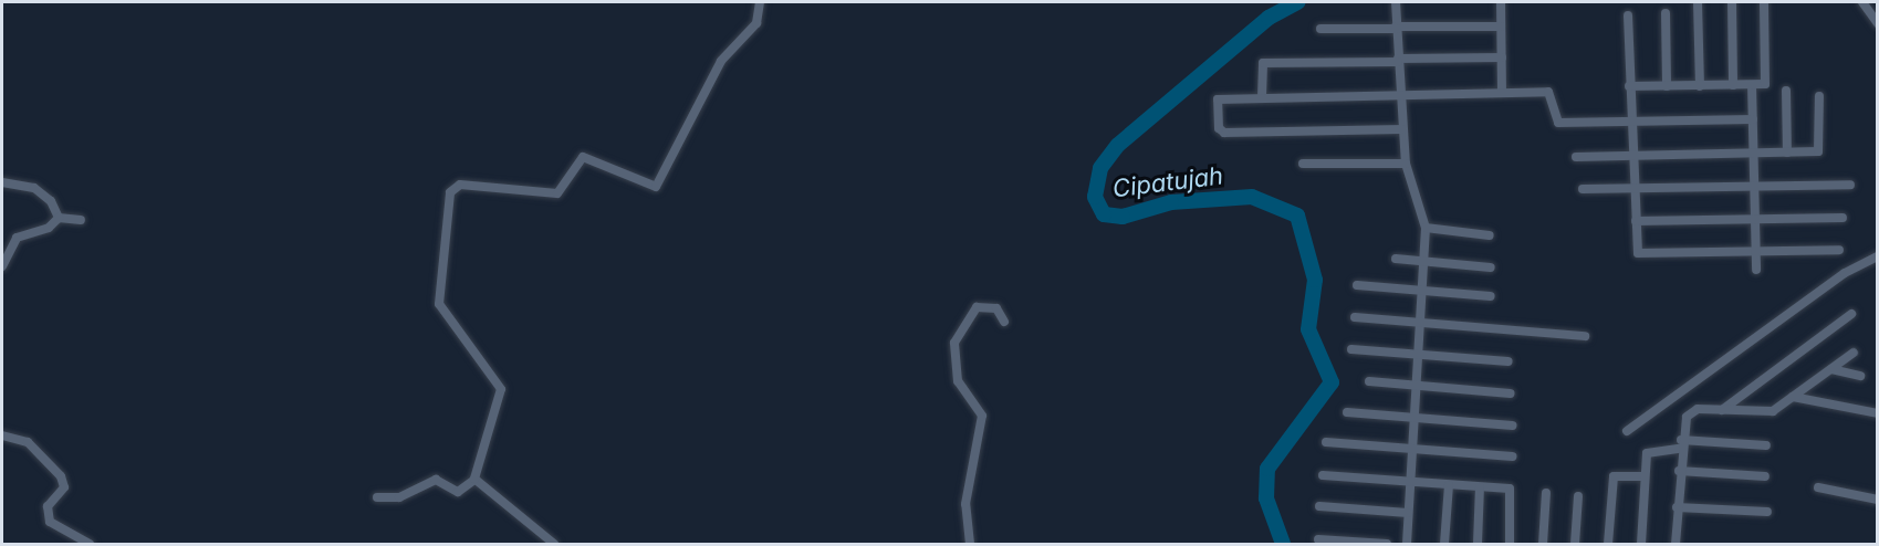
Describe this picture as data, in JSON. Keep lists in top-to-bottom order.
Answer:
{
  "water": ["Cipatujah"]
}
